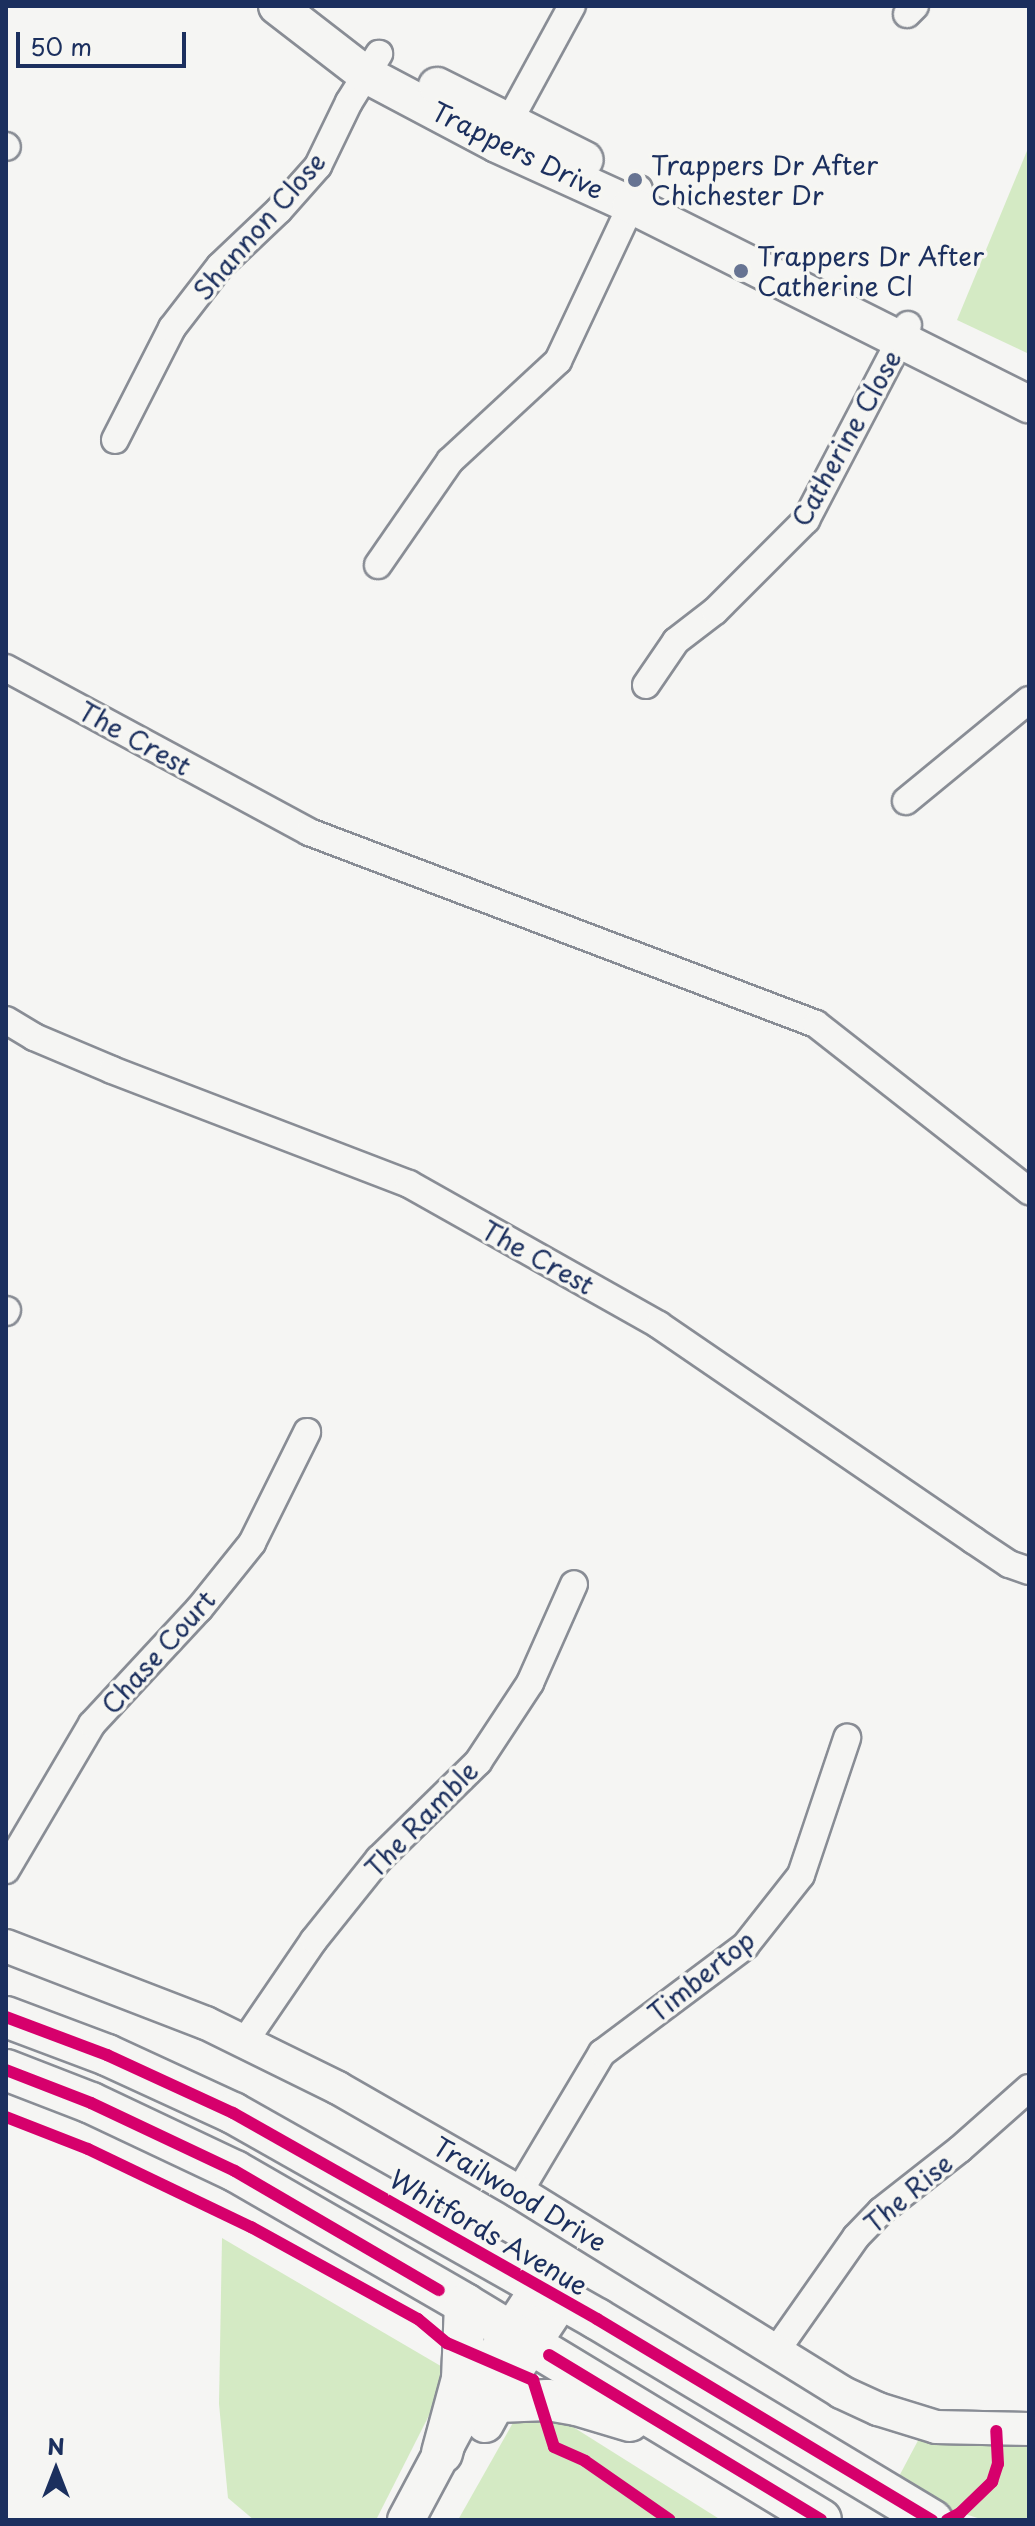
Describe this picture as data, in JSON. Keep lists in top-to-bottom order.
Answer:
{
  "streets": {
    "main road": ["Trappers Drive", "Whitfords Avenue"],
    "street": [
      "Shannon Close",
      "Catherine Close",
      "The Crest",
      "Chase Court",
      "The Ramble",
      "Timbertop",
      "The Rise",
      "Trailwood Drive"
    ]
  },
  "crossings": [
    ["Trappers Drive", "Shannon Close"],
    ["Trappers Drive", "Catherine Close"],
    ["The Ramble", "Trailwood Drive"],
    ["Timbertop", "Trailwood Drive"],
    ["The Rise", "Trailwood Drive"]
  ],
  "places": ["Trappers Dr After Chichester Dr", "Trappers Dr After Catherine Cl"],
  "scale_bar": "50 m",
  "north": "top"
}
